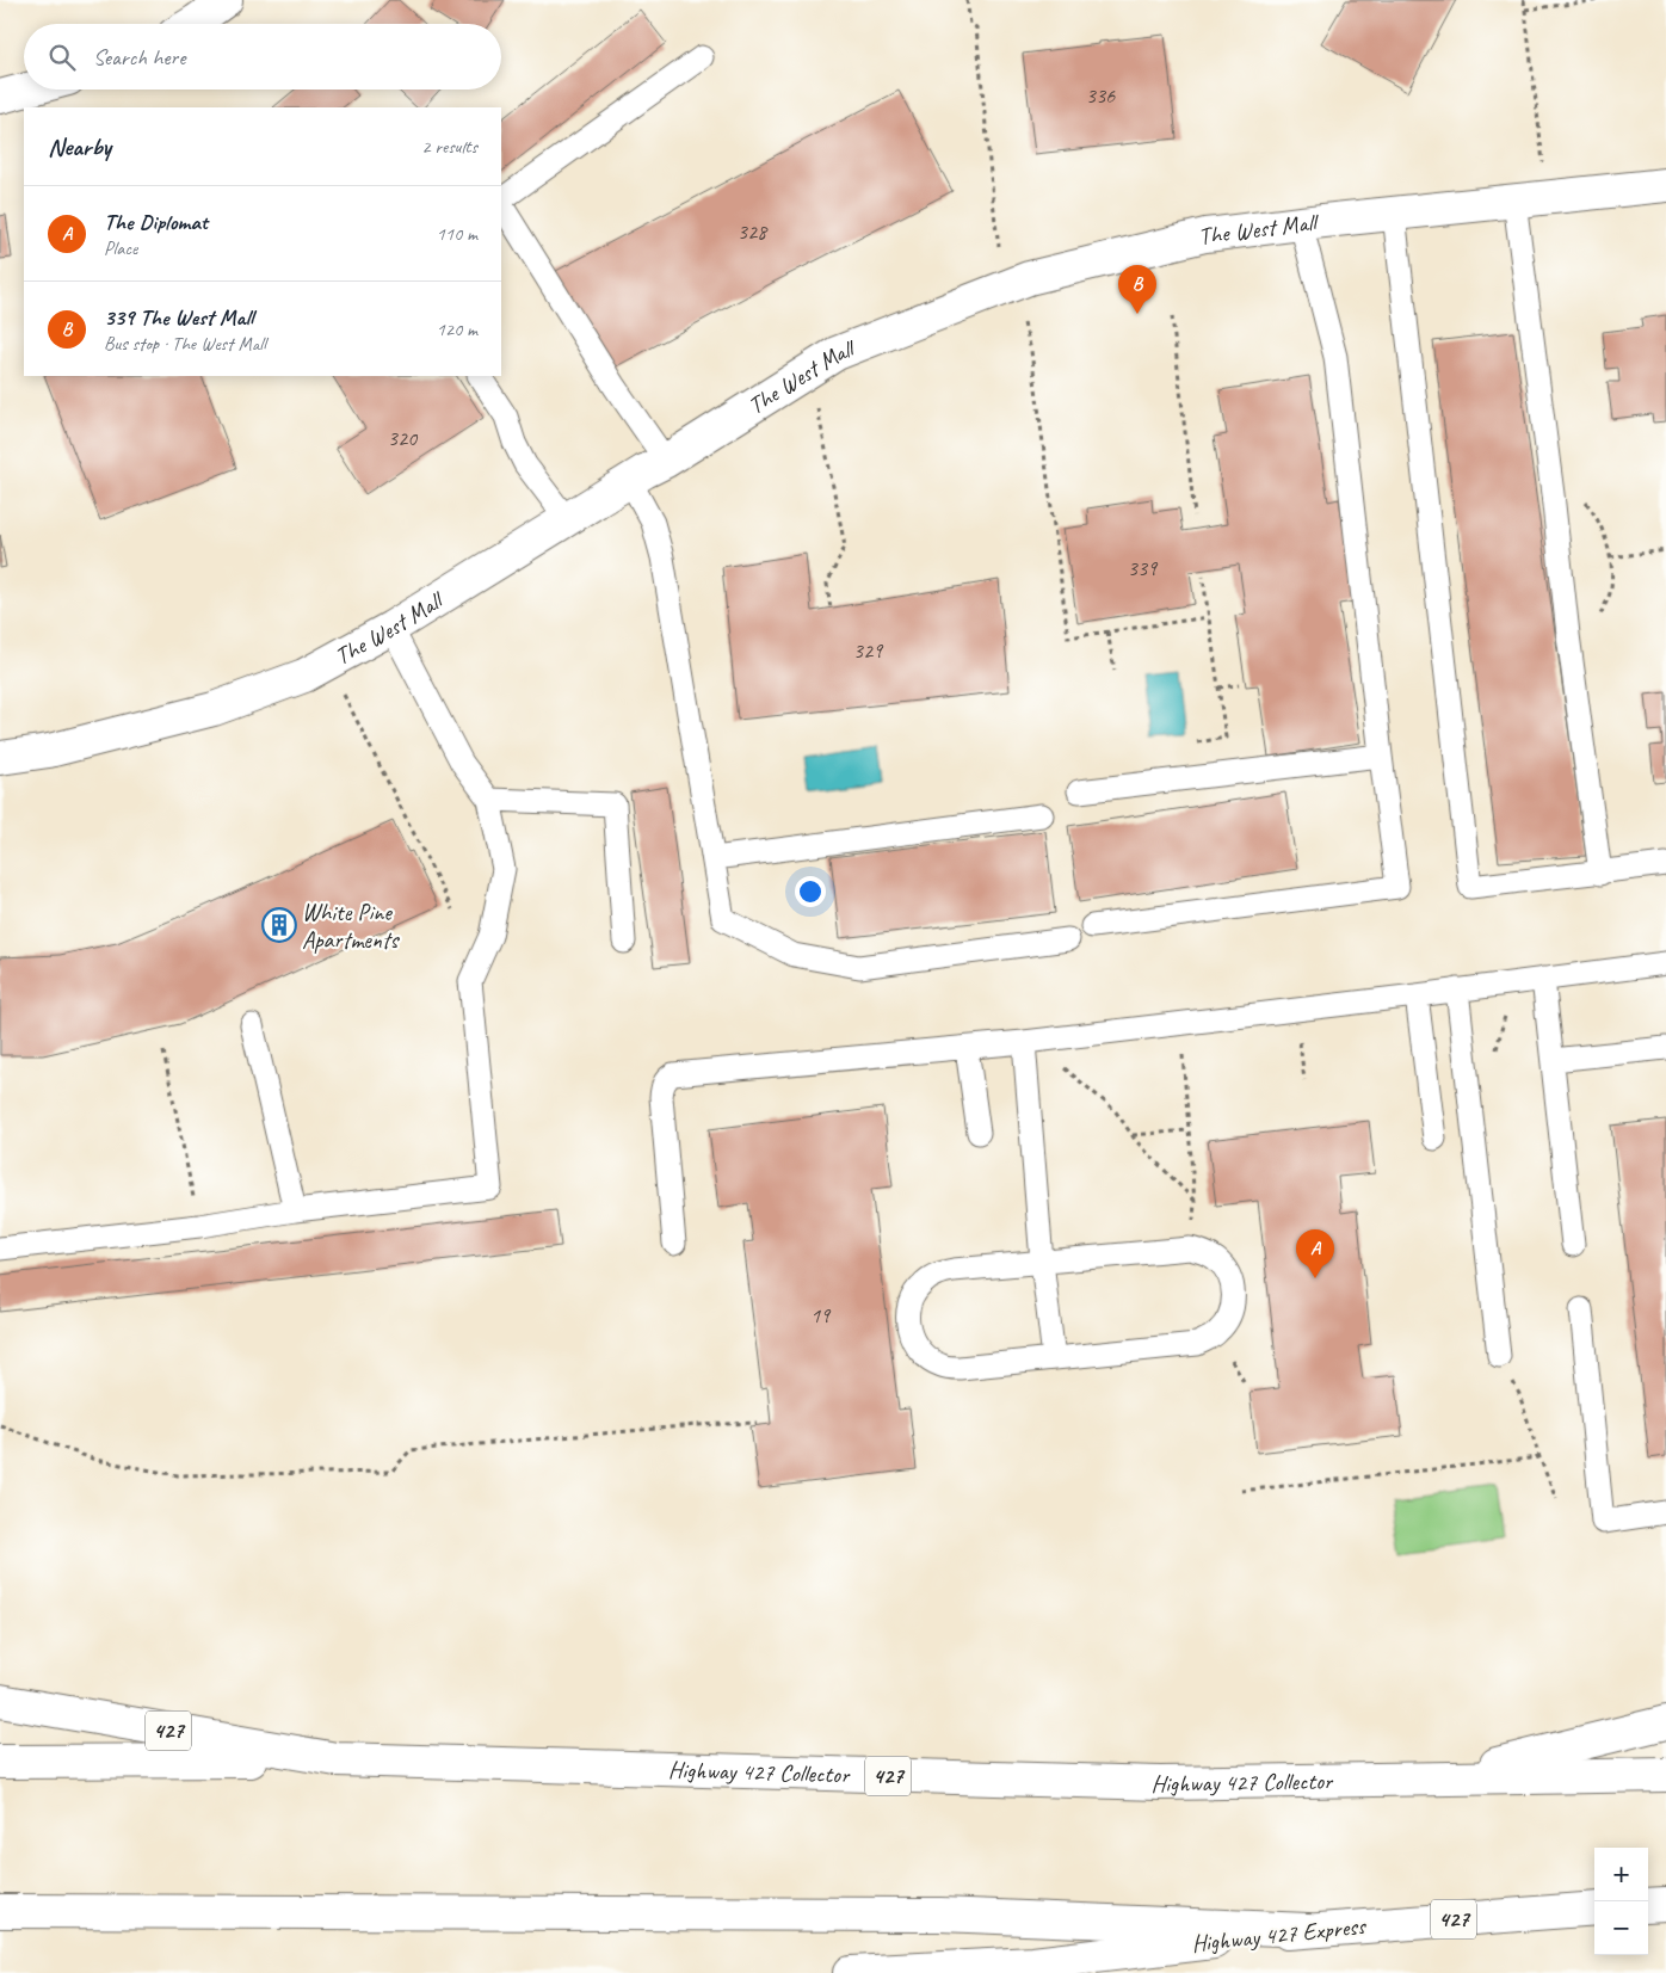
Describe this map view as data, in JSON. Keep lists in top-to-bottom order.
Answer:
{
  "streets": {
    "main road": [
      "The West Mall",
      "427",
      "Highway 427 Collector",
      "Highway 427 Express"
    ]
  },
  "places": {
    "building": ["White Pine Apartments"]
  },
  "house_numbers": [
    "336",
    "328",
    "320",
    "339",
    "329",
    "19"
  ],
  "page": {
    "search": "Search here",
    "heading": ["Nearby", "2 results"],
    "list": [
      {
        "mark": "A",
        "name": "The Diplomat",
        "note": "Place",
        "value": "110 m"
      },
      {
        "mark": "B",
        "name": "339 The West Mall",
        "note": "Bus stop · The West Mall",
        "value": "120 m"
      }
    ],
    "pins": ["B", "A"],
    "map_buttons": ["+", "−"]
  }
}
